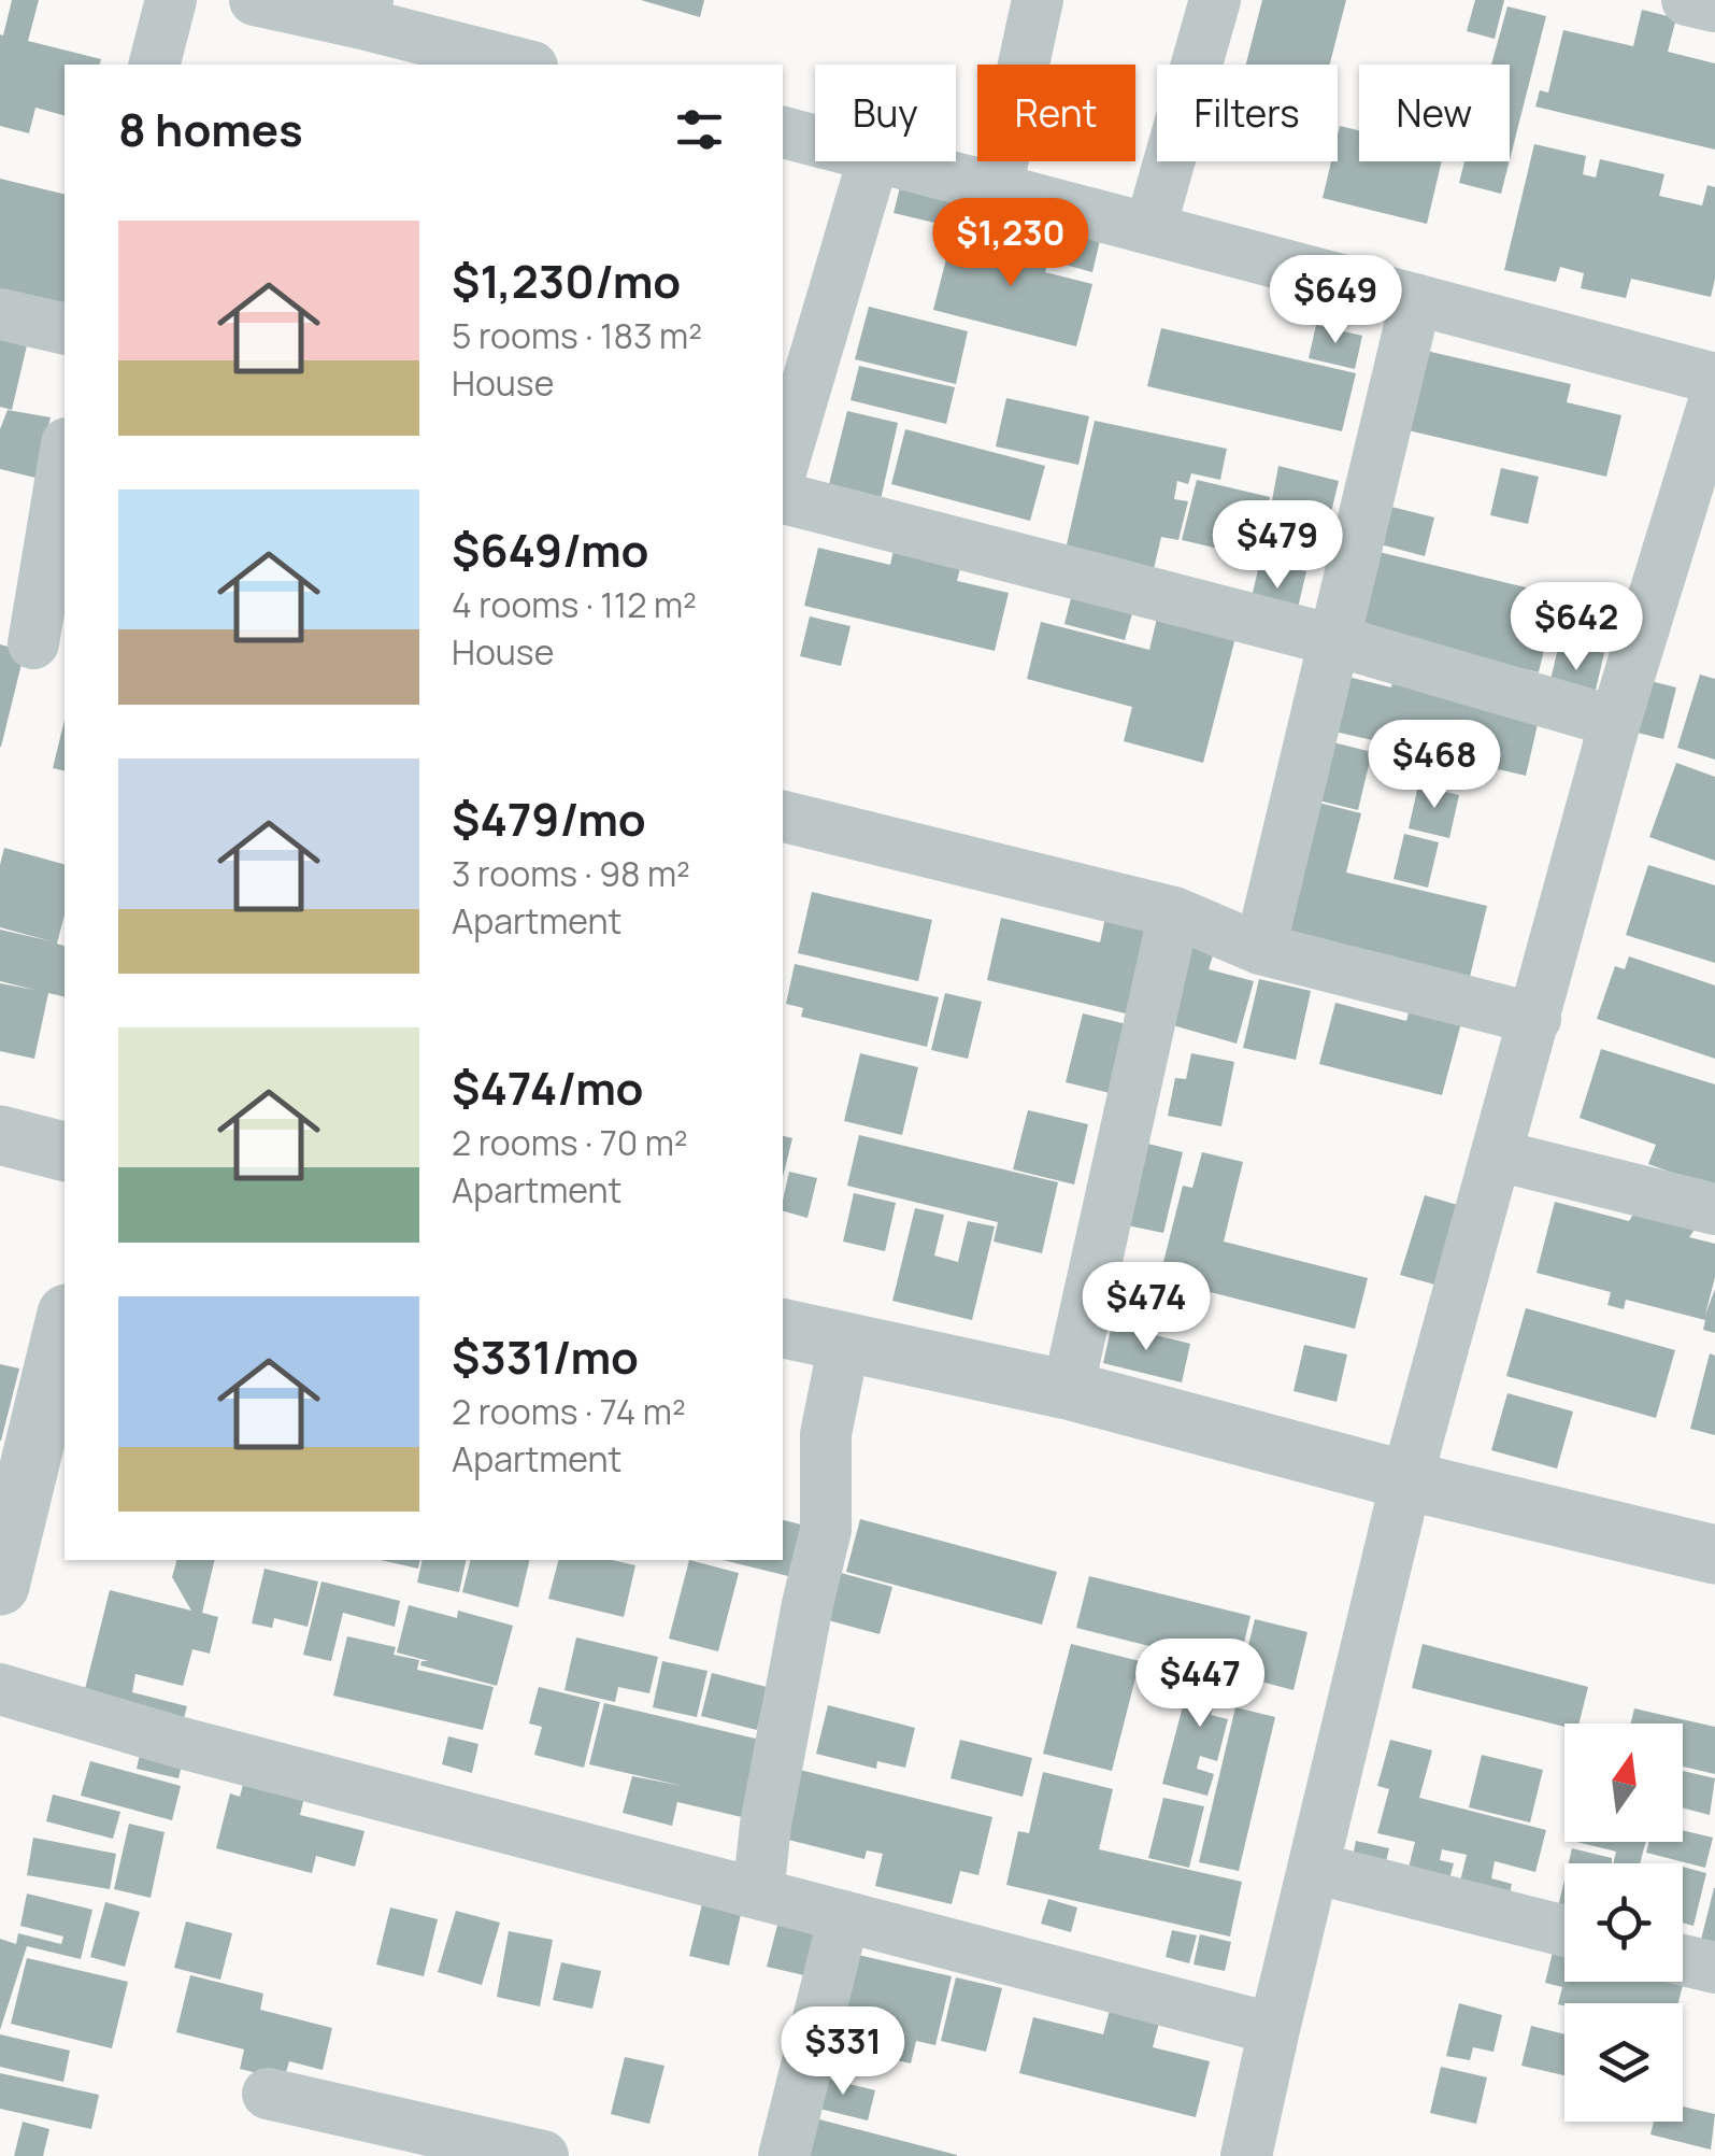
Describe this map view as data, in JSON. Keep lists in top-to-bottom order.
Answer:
{
  "north": "top",
  "page": {
    "chip": [
      "Buy",
      "Rent",
      "Filters",
      "New"
    ],
    "heading": "8 homes",
    "list": [
      {
        "name": "$1,230/mo",
        "note": "5 rooms · 183 m² · House"
      },
      {
        "name": "$649/mo",
        "note": "4 rooms · 112 m² · House"
      },
      {
        "name": "$479/mo",
        "note": "3 rooms · 98 m² · Apartment"
      },
      {
        "name": "$474/mo",
        "note": "2 rooms · 70 m² · Apartment"
      },
      {
        "name": "$331/mo",
        "note": "2 rooms · 74 m² · Apartment"
      }
    ],
    "price": [
      "$1,230",
      "$649",
      "$479",
      "$642",
      "$468",
      "$474",
      "$447",
      "$331"
    ]
  }
}
